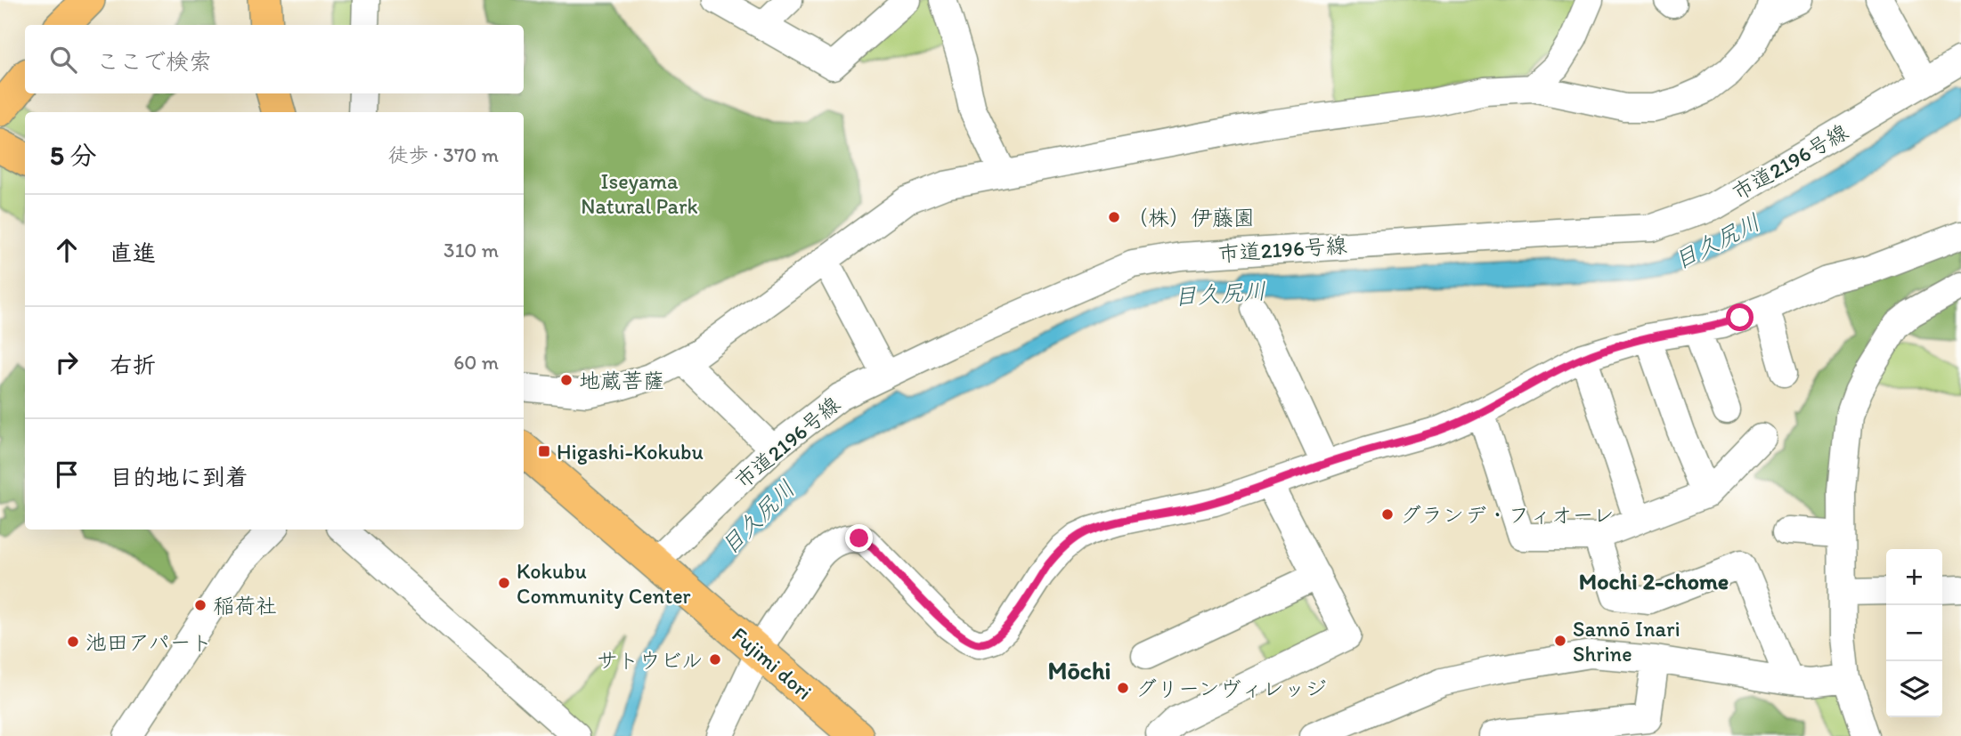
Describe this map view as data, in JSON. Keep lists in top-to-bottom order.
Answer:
{
  "streets": {
    "main road": ["Fujimi dori"],
    "street": ["市道2196号線"]
  },
  "crossings": [
    ["市道2196号線", "Fujimi dori"]
  ],
  "districts": ["Mochi 2-chome", "Mōchi"],
  "water": ["目久尻川"],
  "parks": ["Iseyama Natural Park"],
  "places": {
    "other": [
      "（株）伊藤園",
      "地蔵菩薩",
      "グランデ・フィオーレ",
      "Kokubu Community Center",
      "稲荷社",
      "Sannō Inari Shrine",
      "池田アパート",
      "サトウビル",
      "グリーンヴィレッジ"
    ],
    "transit": ["Higashi-Kokubu"]
  },
  "page": {
    "search": "ここで検索",
    "heading": ["5 分", "徒歩 · 370 m"],
    "list": [
      ["直進", "310 m"],
      ["右折", "60 m"],
      "目的地に到着"
    ],
    "map_buttons": ["+", "−"]
  }
}
